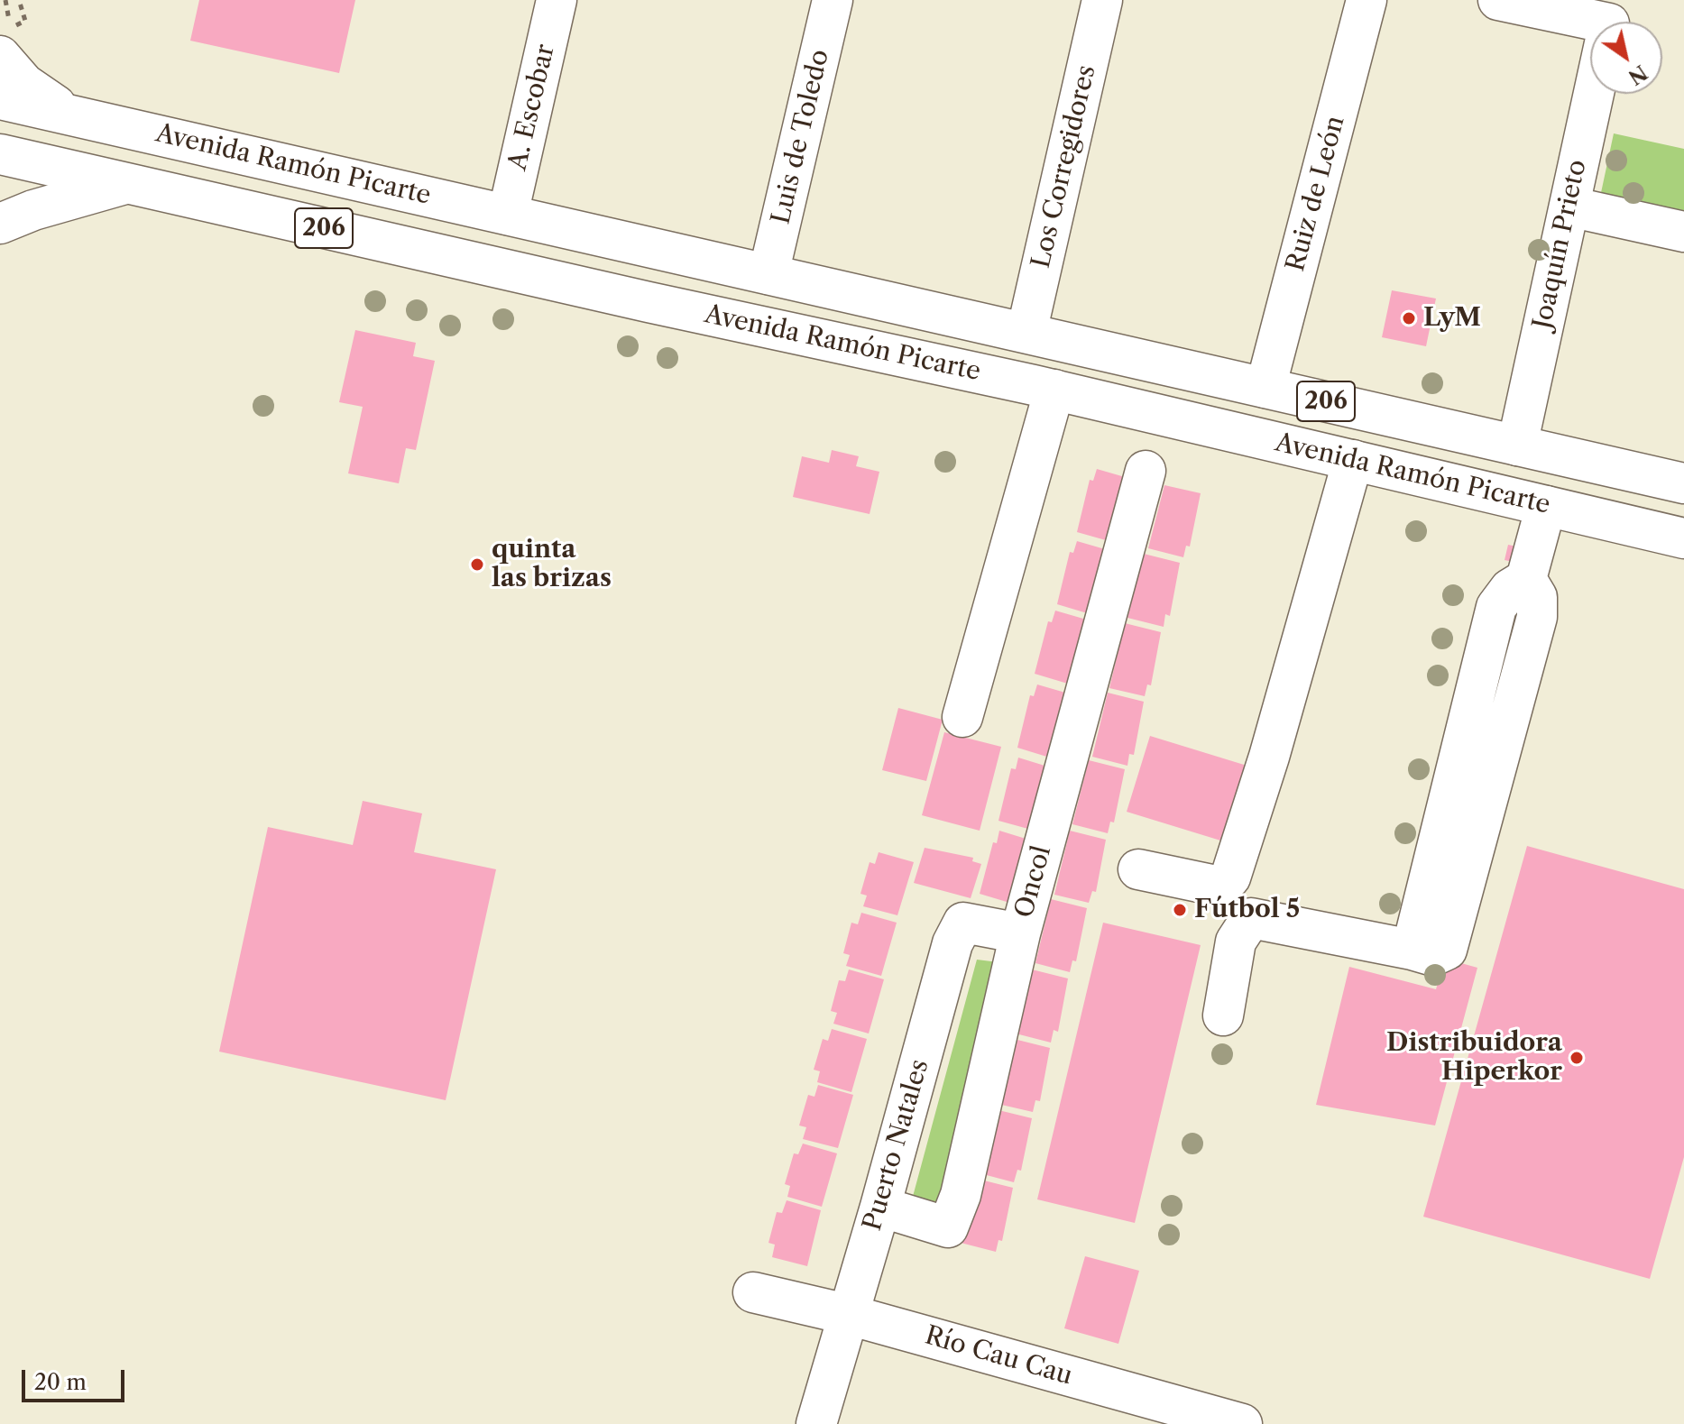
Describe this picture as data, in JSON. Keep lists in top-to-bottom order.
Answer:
{
  "streets": {
    "main road": [
      "A. Escobar",
      "Luis de Toledo",
      "Avenida Ramón Picarte",
      "Los Corregidores",
      "Ruiz de León",
      "206",
      "Joaquín Prieto",
      "Oncol",
      "Puerto Natales",
      "Río Cau Cau"
    ]
  },
  "crossings": [
    ["A. Escobar", "Avenida Ramón Picarte"],
    ["Luis de Toledo", "Avenida Ramón Picarte"],
    ["Avenida Ramón Picarte", "Los Corregidores"],
    ["Avenida Ramón Picarte", "Ruiz de León"],
    ["Avenida Ramón Picarte", "Joaquín Prieto"],
    ["Oncol", "Puerto Natales"],
    ["Puerto Natales", "Río Cau Cau"]
  ],
  "places": [
    "LyM",
    "quinta las brizas",
    "Fútbol 5",
    "Distribuidora Hiperkor"
  ],
  "scale_bar": "20 m",
  "north": "bottom right"
}
